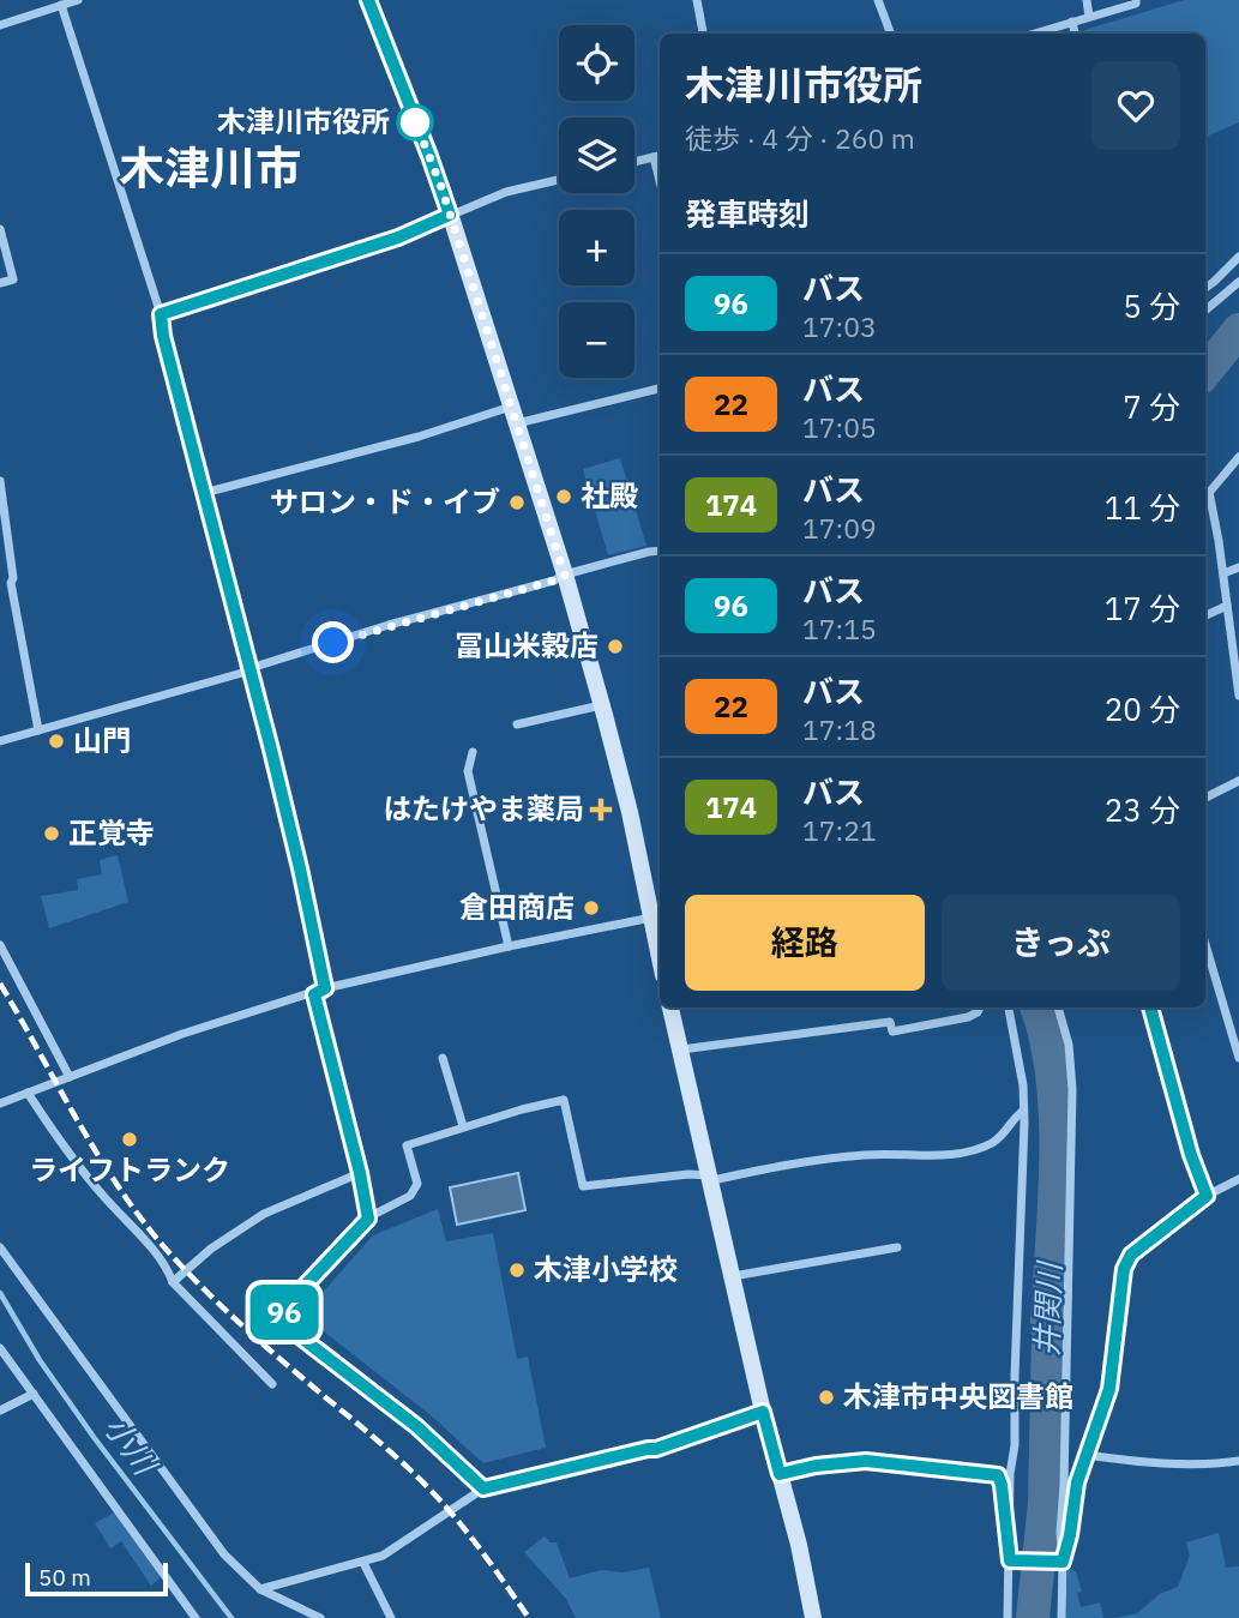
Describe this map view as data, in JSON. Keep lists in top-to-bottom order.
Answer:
{
  "districts": ["木津川市"],
  "water": ["井関川", "小川"],
  "places": {
    "other": [
      "木津川市役所",
      "社殿",
      "サロン・ド・イブ",
      "冨山米穀店",
      "山門",
      "正覚寺",
      "倉田商店",
      "ライフトランク",
      "木津小学校",
      "木津市中央図書館"
    ],
    "health": ["はたけやま薬局"]
  },
  "lines": ["bus line 96"],
  "scale_bar": "50 m",
  "page": {
    "on_map": "96",
    "map_buttons": ["+", "−"],
    "heading": [
      ["木津川市役所", "徒歩 · 4 分 · 260 m"],
      "発車時刻"
    ],
    "list": [
      {
        "mark": "96",
        "name": "バス",
        "note": "17:03",
        "value": "5 分"
      },
      {
        "mark": "22",
        "name": "バス",
        "note": "17:05",
        "value": "7 分"
      },
      {
        "mark": "174",
        "name": "バス",
        "note": "17:09",
        "value": "11 分"
      },
      {
        "mark": "96",
        "name": "バス",
        "note": "17:15",
        "value": "17 分"
      },
      {
        "mark": "22",
        "name": "バス",
        "note": "17:18",
        "value": "20 分"
      },
      {
        "mark": "174",
        "name": "バス",
        "note": "17:21",
        "value": "23 分"
      }
    ],
    "buttons": ["経路", "きっぷ"],
    "scale": "50 m"
  }
}
